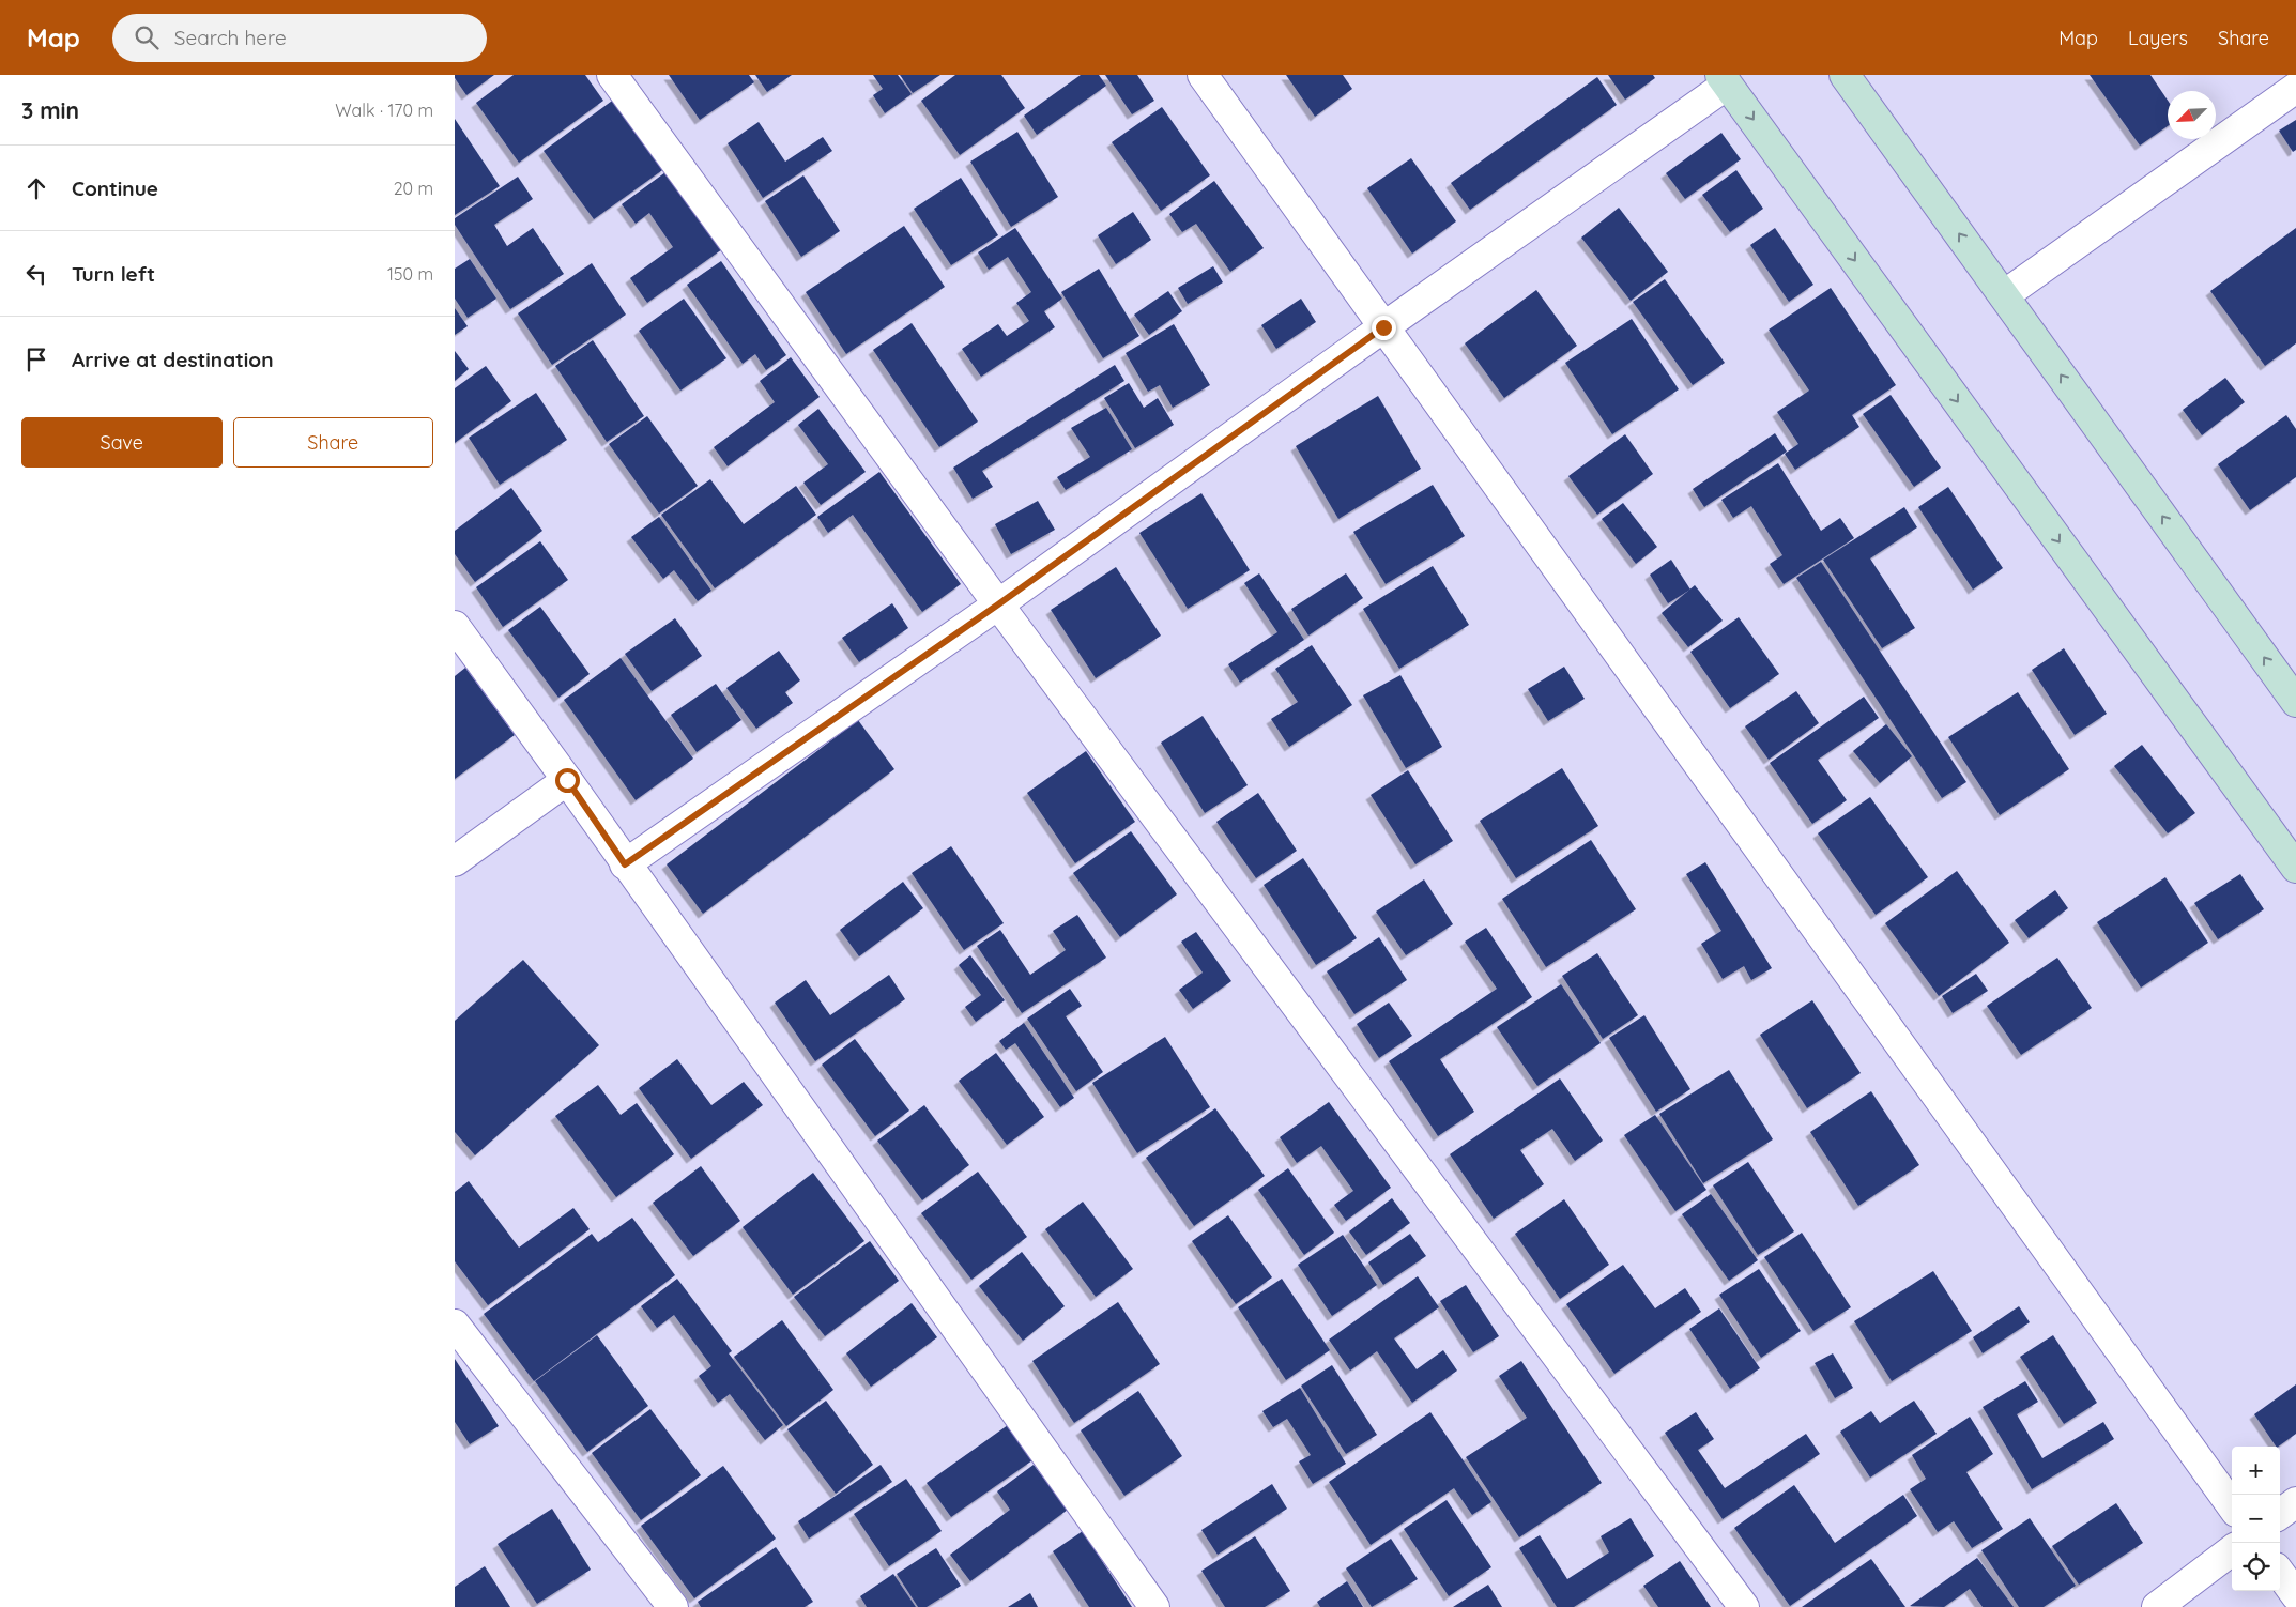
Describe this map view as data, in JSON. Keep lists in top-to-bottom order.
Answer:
{
  "north": "bottom left",
  "page": {
    "header": "Map",
    "search": "Search here",
    "nav": ["Map", "Layers", "Share"],
    "heading": ["3 min", "Walk · 170 m"],
    "list": [
      ["Continue", "20 m"],
      ["Turn left", "150 m"],
      "Arrive at destination"
    ],
    "buttons": ["Save", "Share"],
    "map_buttons": ["+", "−"]
  }
}
